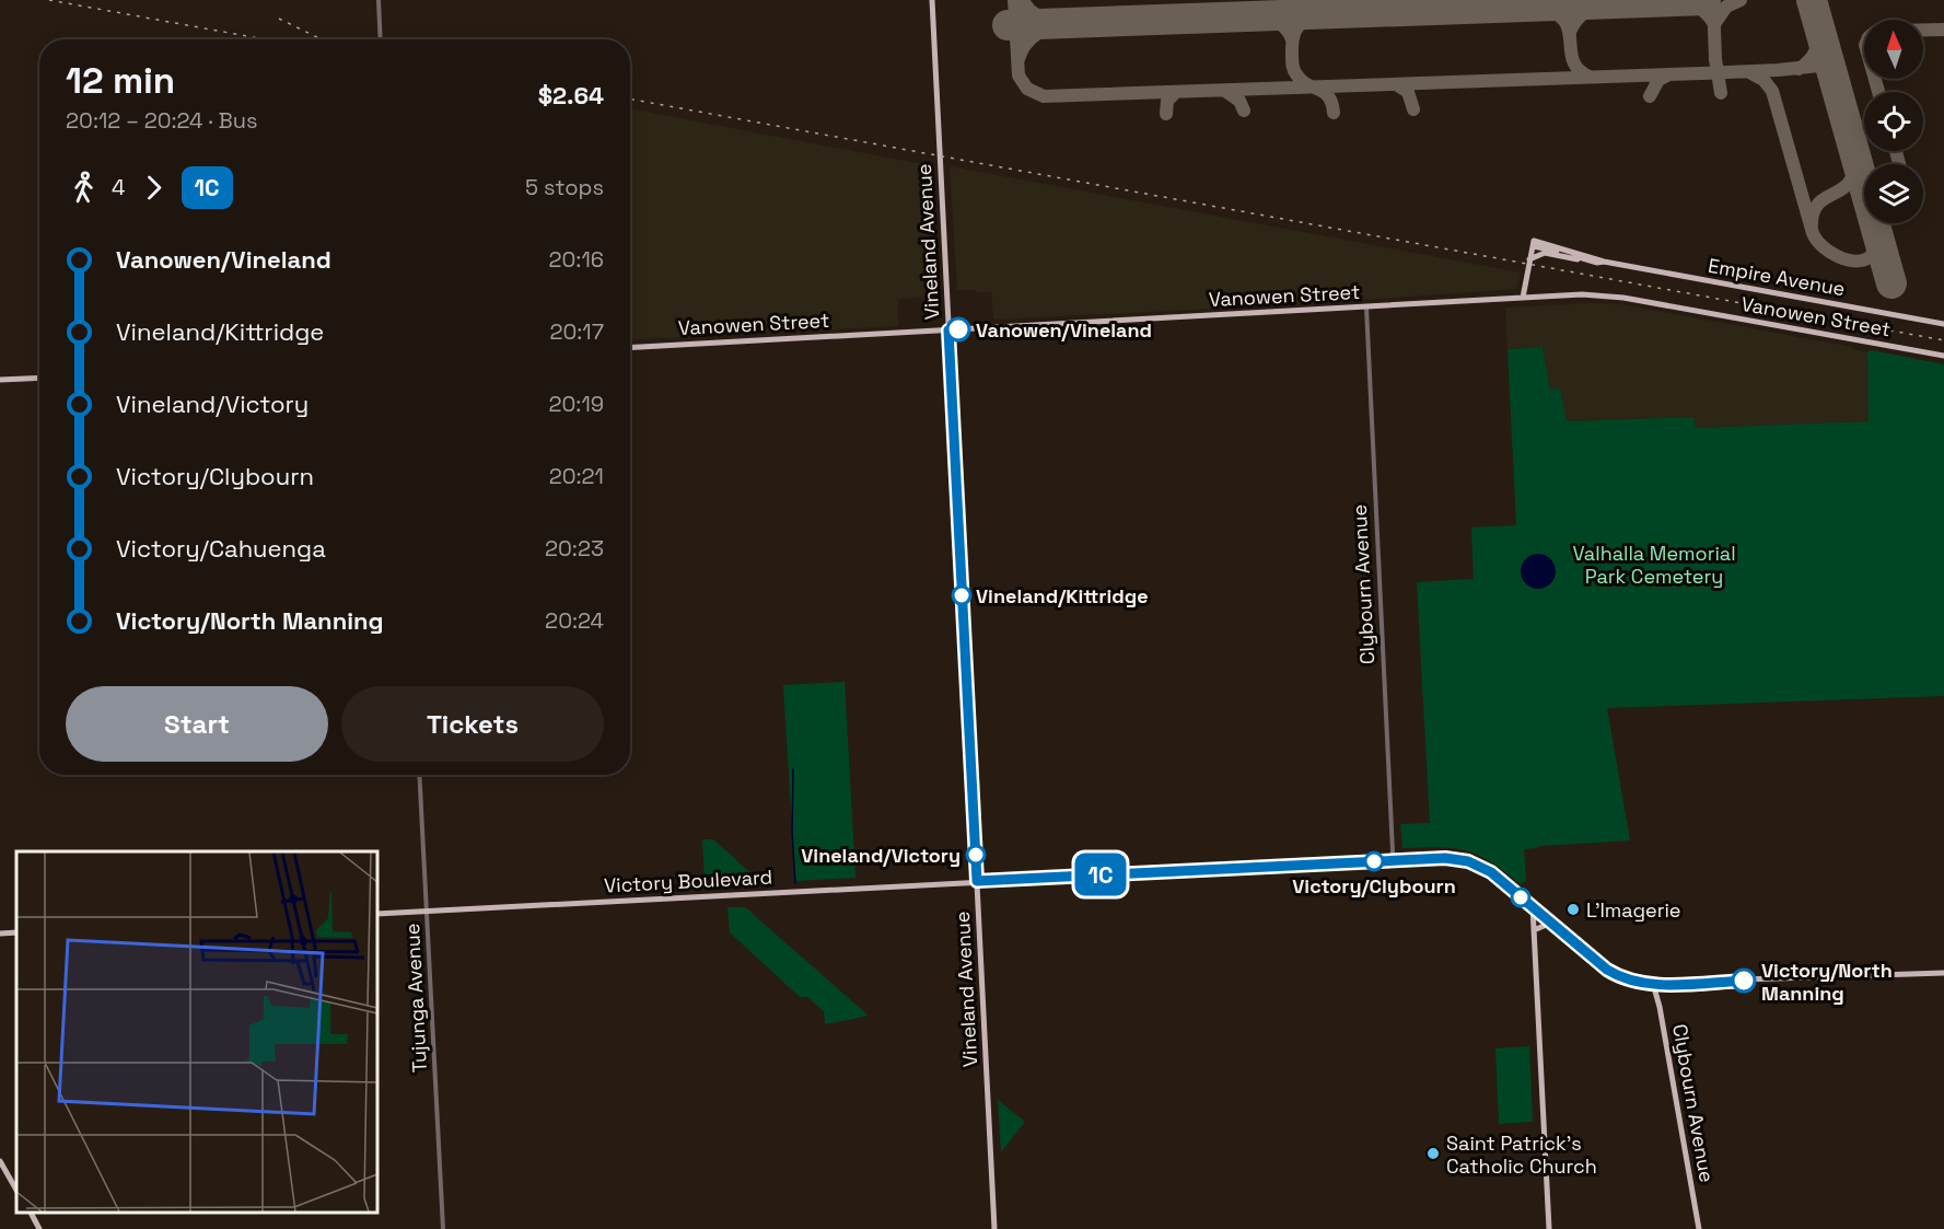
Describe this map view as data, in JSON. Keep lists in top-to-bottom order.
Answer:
{
  "streets": {
    "main road": [
      "Vineland Avenue",
      "Empire Avenue",
      "Vanowen Street",
      "Clybourn Avenue",
      "Victory Boulevard"
    ],
    "street": ["Tujunga Avenue"]
  },
  "crossings": [
    ["Vineland Avenue", "Vanowen Street"],
    ["Vineland Avenue", "Victory Boulevard"],
    ["Vanowen Street", "Clybourn Avenue"],
    ["Clybourn Avenue", "Victory Boulevard"],
    ["Victory Boulevard", "Tujunga Avenue"]
  ],
  "parks": ["Valhalla Memorial Park Cemetery"],
  "places": [
    "Vanowen/Vineland",
    "Vineland/Kittridge",
    "Vineland/Victory",
    "Victory/Clybourn",
    "L'Imagerie",
    "Victory/North Manning",
    "Saint Patrick's Catholic Church"
  ],
  "lines": ["bus line 1C"],
  "north": "top",
  "page": {
    "on_map": "1C",
    "heading": ["12 min", "20:12 – 20:24 · Bus", "$2.64"],
    "legs": ["4", "1C", "5 stops"],
    "list": [
      {
        "name": "Vanowen/Vineland",
        "value": "20:16"
      },
      {
        "name": "Vineland/Kittridge",
        "value": "20:17"
      },
      {
        "name": "Vineland/Victory",
        "value": "20:19"
      },
      {
        "name": "Victory/Clybourn",
        "value": "20:21"
      },
      {
        "name": "Victory/Cahuenga",
        "value": "20:23"
      },
      {
        "name": "Victory/North Manning",
        "value": "20:24"
      }
    ],
    "buttons": ["Start", "Tickets"]
  }
}
